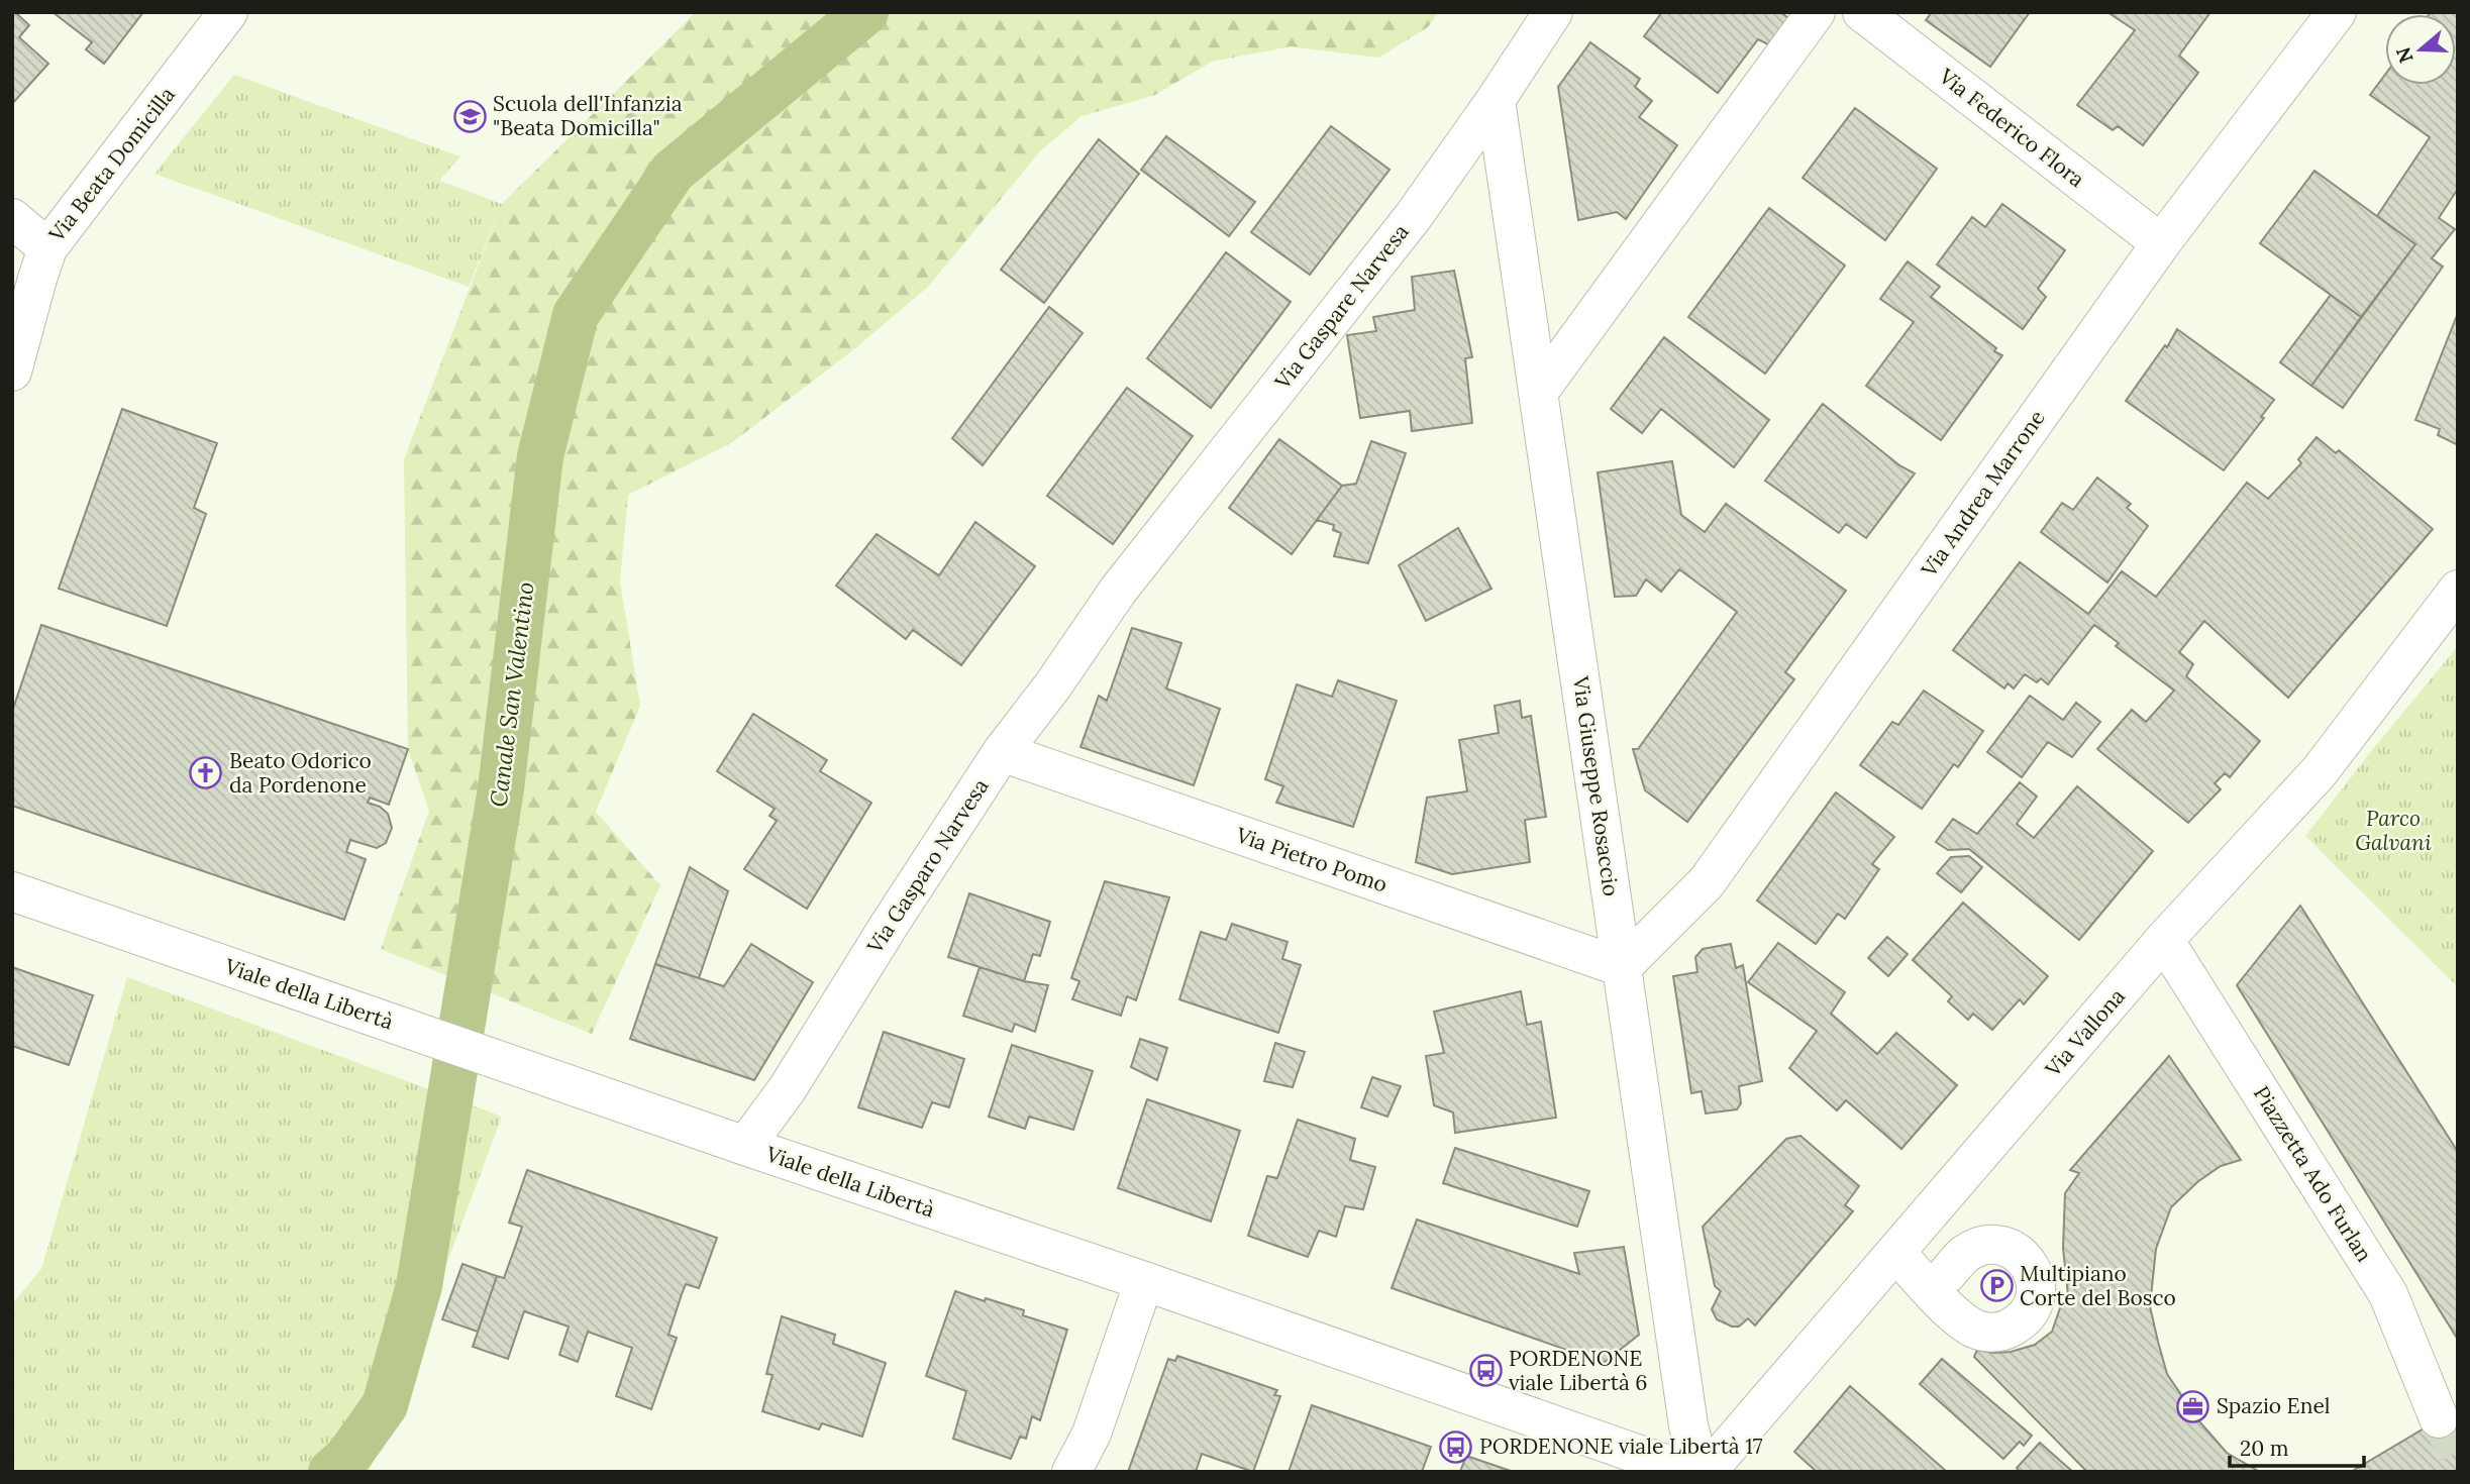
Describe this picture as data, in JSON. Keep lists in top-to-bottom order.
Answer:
{
  "streets": {
    "street": [
      "Via Federico Flora",
      "Via Beata Domicilla",
      "Via Gaspare Narvesa",
      "Via Andrea Marrone",
      "Via Giuseppe Rosaccio",
      "Via Pietro Pomo",
      "Via Gasparo Narvesa",
      "Viale della Libertà",
      "Via Vallona",
      "Piazzetta Ado Furlan"
    ]
  },
  "crossings": [
    ["Via Federico Flora", "Via Andrea Marrone"],
    ["Via Gaspare Narvesa", "Via Giuseppe Rosaccio"],
    ["Via Gaspare Narvesa", "Via Gasparo Narvesa"],
    ["Via Andrea Marrone", "Via Giuseppe Rosaccio"],
    ["Via Andrea Marrone", "Via Pietro Pomo"],
    ["Via Giuseppe Rosaccio", "Via Pietro Pomo"],
    ["Via Pietro Pomo", "Via Gasparo Narvesa"],
    ["Via Gasparo Narvesa", "Viale della Libertà"],
    ["Via Vallona", "Piazzetta Ado Furlan"]
  ],
  "water": ["Canale San Valentino"],
  "parks": ["Parco Galvani"],
  "places": {
    "school or university": ["Scuola dell'Infanzia \"Beata Domicilla\""],
    "church": ["Beato Odorico da Pordenone"],
    "parking": ["Multipiano Corte del Bosco"],
    "bus stop": ["PORDENONE viale Libertà 6", "PORDENONE viale Libertà 17"],
    "office": ["Spazio Enel"]
  },
  "scale_bar": "20 m",
  "north": "left"
}
